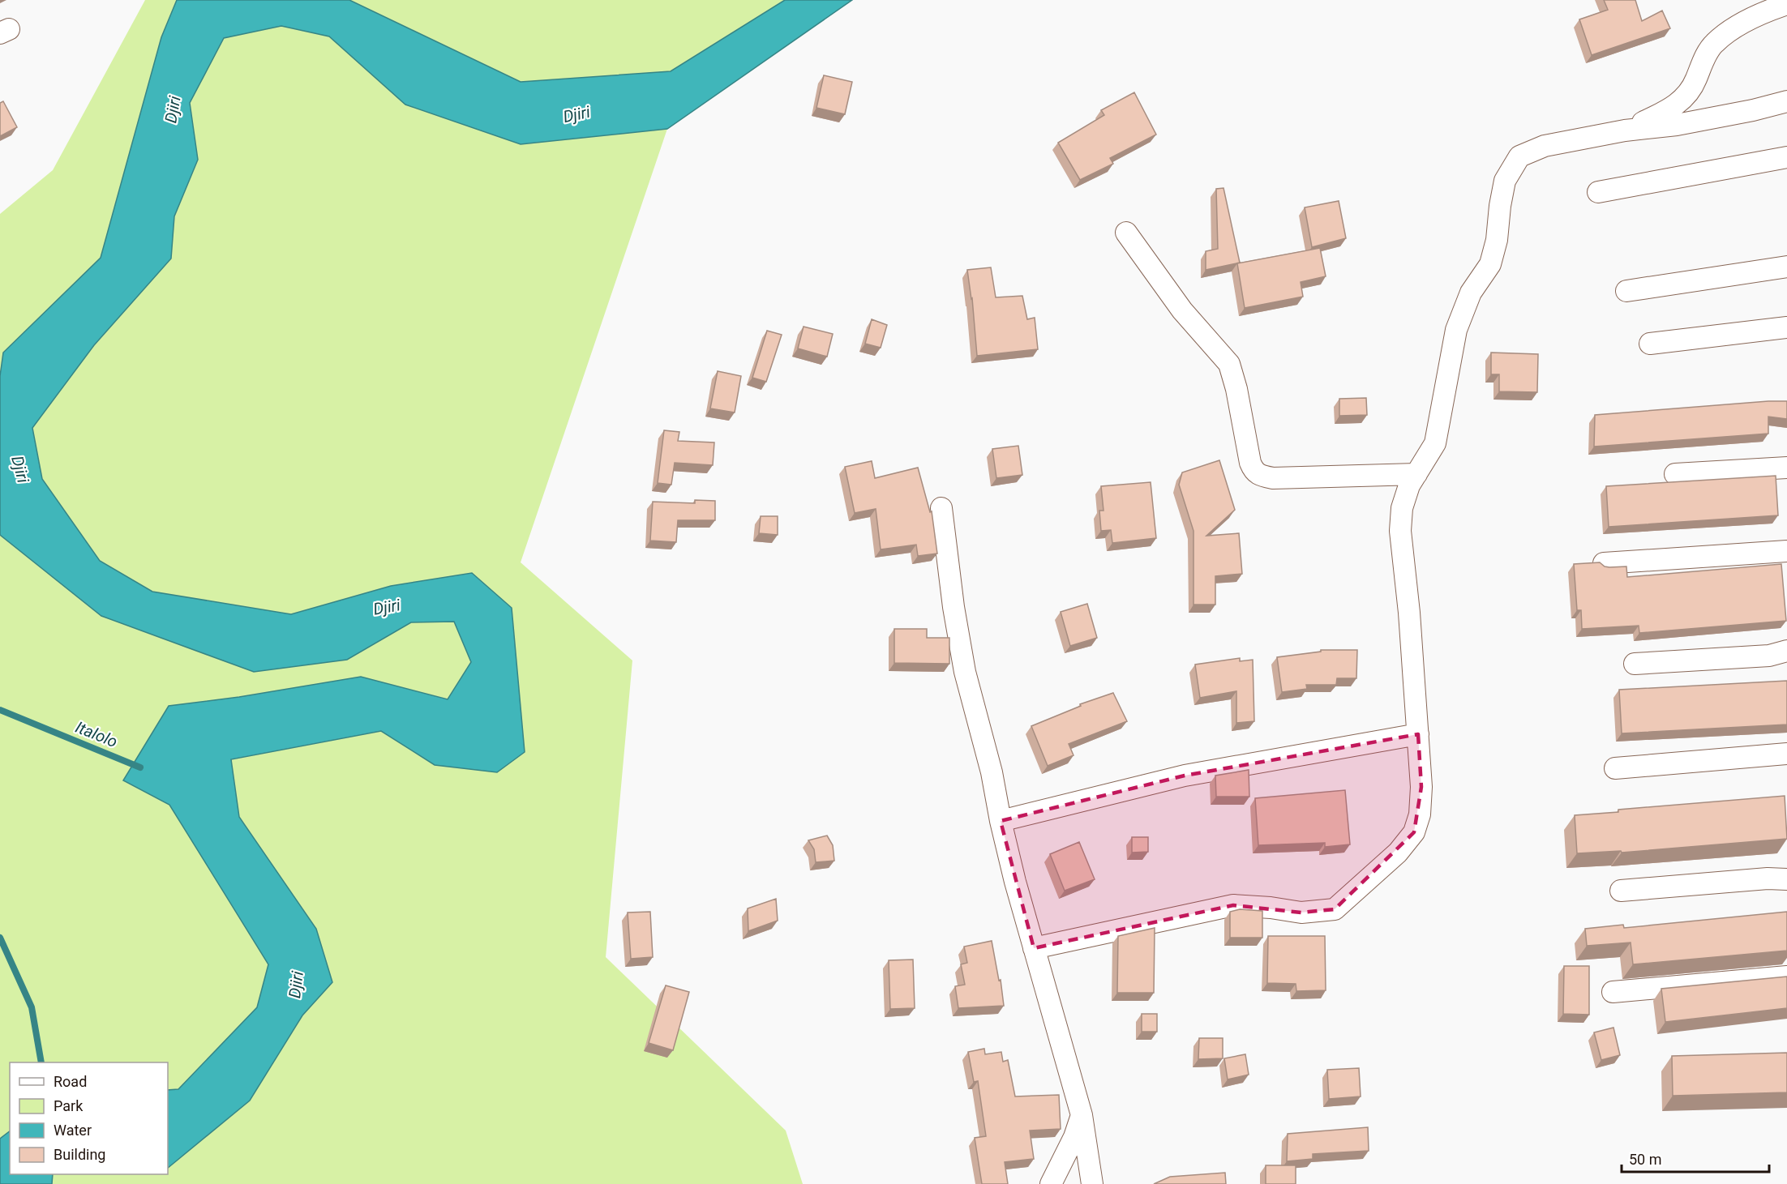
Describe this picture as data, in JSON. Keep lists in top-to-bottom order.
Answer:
{
  "water": ["Djiri", "Italolo"],
  "legend": [
    "Road",
    "Park",
    "Water",
    "Building"
  ],
  "scale_bar": "50 m"
}
